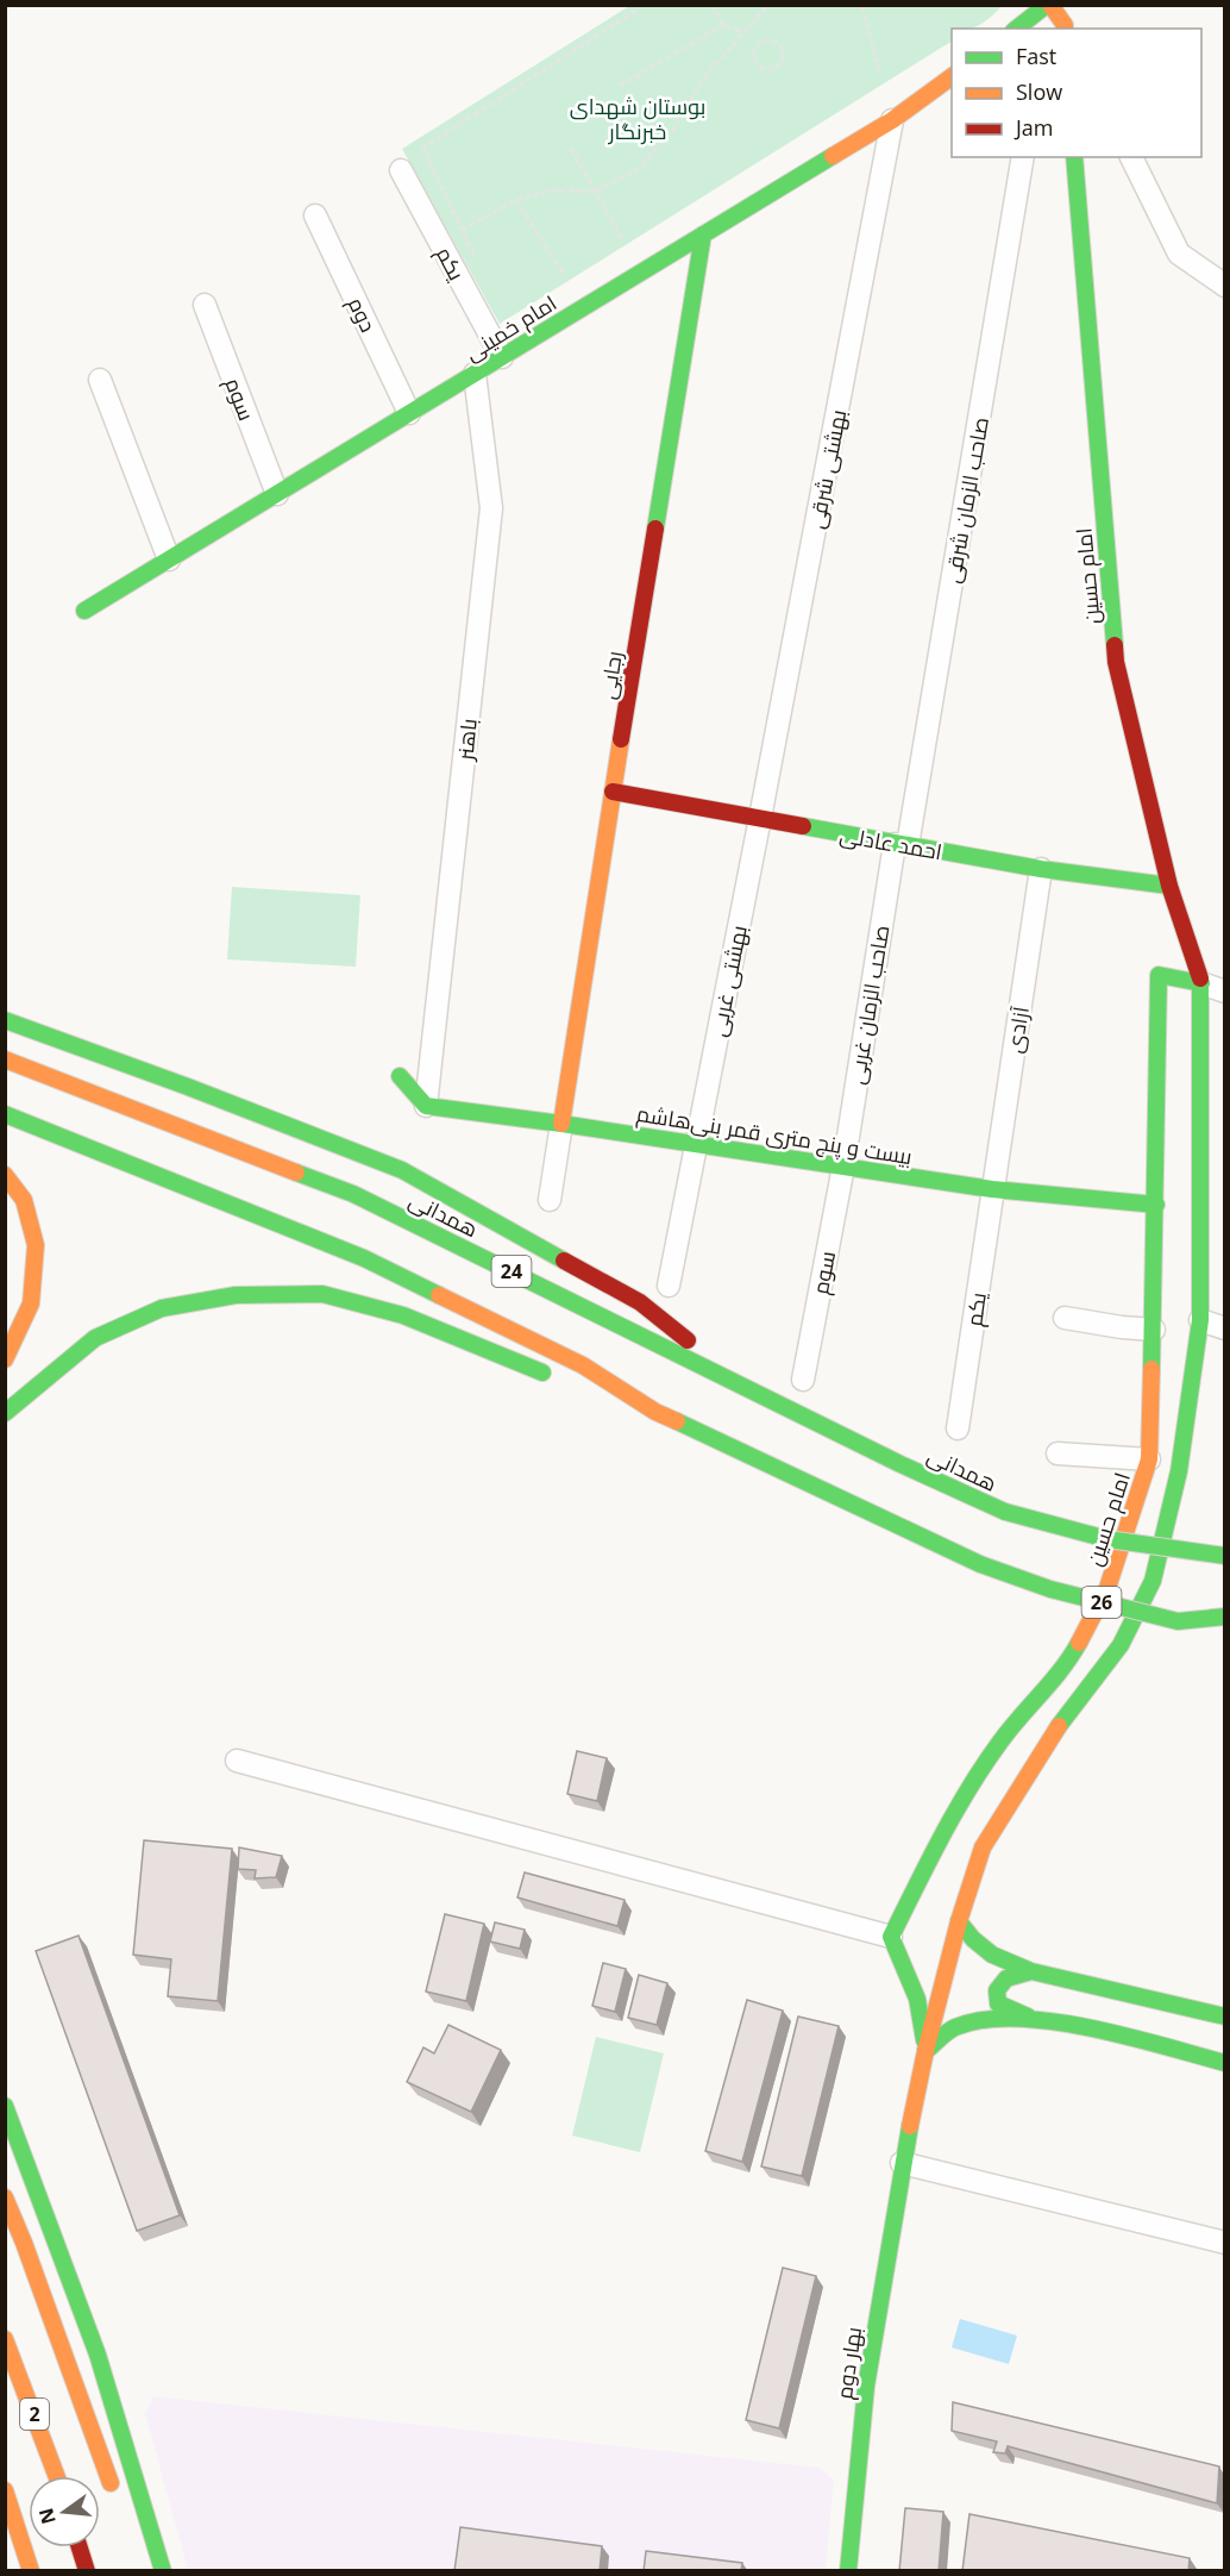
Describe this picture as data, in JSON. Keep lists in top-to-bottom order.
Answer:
{
  "streets": {
    "main road": [
      "امام خمینی",
      "امام حسین",
      "رجایی",
      "احمد عادلی",
      "بیست و پنج متری قمر بنی‌هاشم",
      "همدانی",
      "24",
      "26",
      "بهار دوم",
      "2"
    ],
    "street": [
      "یکم",
      "دوم",
      "سوم",
      "بهشتی شرقی",
      "صاحب الزمان شرقی",
      "باهنر",
      "بهشتی غربی",
      "صاحب الزمان غربی",
      "آزادی"
    ]
  },
  "crossings": [
    ["یکم", "امام خمینی"],
    ["یکم", "آزادی"],
    ["یکم", "بیست و پنج متری قمر بنی‌هاشم"],
    ["دوم", "امام خمینی"],
    ["امام خمینی", "سوم"],
    ["امام خمینی", "بهشتی شرقی"],
    ["امام خمینی", "رجایی"],
    ["امام خمینی", "باهنر"],
    ["سوم", "صاحب الزمان غربی"],
    ["سوم", "بیست و پنج متری قمر بنی‌هاشم"],
    ["بهشتی شرقی", "احمد عادلی"],
    ["بهشتی شرقی", "بهشتی غربی"],
    ["صاحب الزمان شرقی", "احمد عادلی"],
    ["صاحب الزمان شرقی", "صاحب الزمان غربی"],
    ["امام حسین", "احمد عادلی"],
    ["امام حسین", "بیست و پنج متری قمر بنی‌هاشم"],
    ["امام حسین", "بهار دوم"],
    ["رجایی", "احمد عادلی"],
    ["رجایی", "بیست و پنج متری قمر بنی‌هاشم"],
    ["باهنر", "بیست و پنج متری قمر بنی‌هاشم"],
    ["احمد عادلی", "بهشتی غربی"],
    ["احمد عادلی", "صاحب الزمان غربی"],
    ["احمد عادلی", "آزادی"],
    ["بهشتی غربی", "بیست و پنج متری قمر بنی‌هاشم"],
    ["صاحب الزمان غربی", "بیست و پنج متری قمر بنی‌هاشم"],
    ["آزادی", "بیست و پنج متری قمر بنی‌هاشم"],
    ["24", "26"]
  ],
  "parks": ["بوستان شهدای خبرنگار"],
  "legend": ["Fast", "Slow", "Jam"],
  "north": "left"
}
